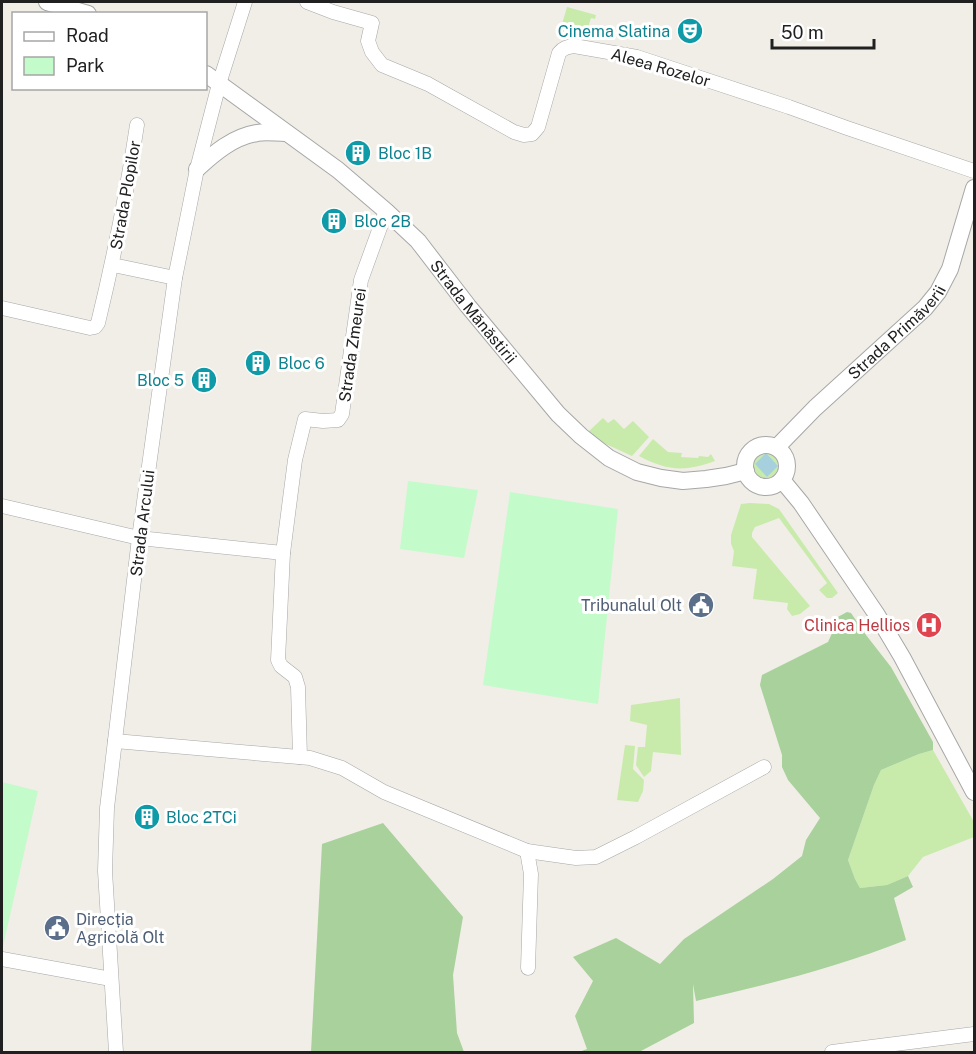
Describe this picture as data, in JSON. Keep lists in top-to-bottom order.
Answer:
{
  "streets": {
    "street": [
      "Aleea Rozelor",
      "Strada Plopilor",
      "Strada Mănăstirii",
      "Strada Primăverii",
      "Strada Zmeurei",
      "Strada Arcului"
    ]
  },
  "crossings": [
    ["Strada Plopilor", "Strada Arcului"],
    ["Strada Mănăstirii", "Strada Primăverii"],
    ["Strada Mănăstirii", "Strada Zmeurei"],
    ["Strada Mănăstirii", "Strada Arcului"]
  ],
  "places": {
    "theatre": ["Cinema Slatina"],
    "building": [
      "Bloc 1B",
      "Bloc 2B",
      "Bloc 6",
      "Bloc 5",
      "Bloc 2TCi"
    ],
    "public building": ["Tribunalul Olt", "Direcția Agricolă Olt"],
    "hospital": ["Clinica Hellios"]
  },
  "legend": ["Road", "Park"],
  "scale_bar": "50 m"
}
